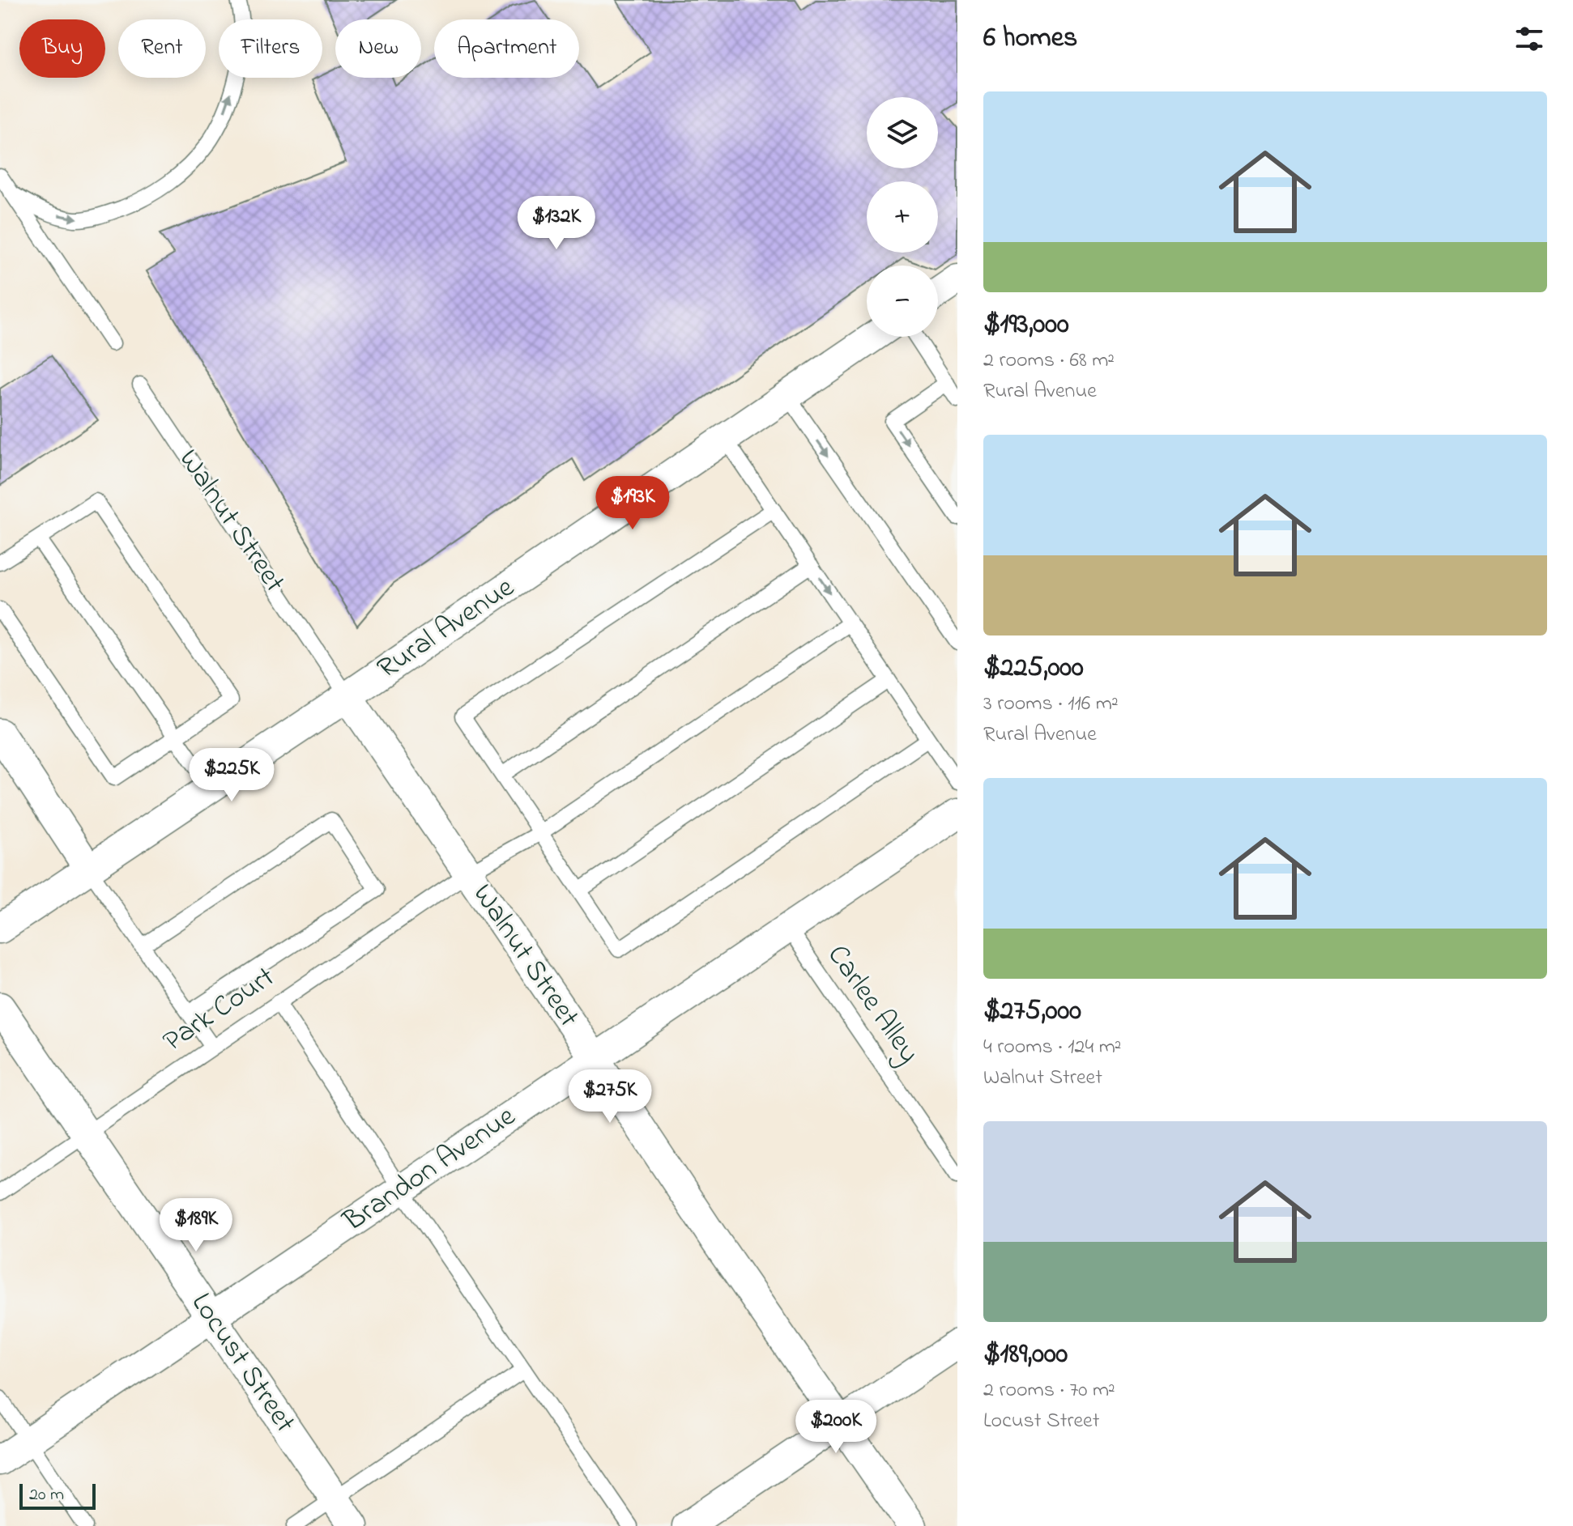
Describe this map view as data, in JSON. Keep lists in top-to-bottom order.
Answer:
{
  "streets": {
    "street": [
      "Walnut Street",
      "Rural Avenue",
      "Brandon Avenue",
      "Locust Street"
    ],
    "lane": ["Carlee Alley", "Park Court"]
  },
  "crossings": [
    ["Walnut Street", "Rural Avenue"],
    ["Walnut Street", "Park Court"],
    ["Walnut Street", "Brandon Avenue"],
    ["Carlee Alley", "Brandon Avenue"],
    ["Park Court", "Locust Street"],
    ["Brandon Avenue", "Locust Street"]
  ],
  "scale_bar": "20 m",
  "page": {
    "heading": "6 homes",
    "chip": [
      "Buy",
      "Rent",
      "Filters",
      "New",
      "Apartment"
    ],
    "list": [
      {
        "name": "$193,000",
        "note": "2 rooms · 68 m² · Rural Avenue"
      },
      {
        "name": "$225,000",
        "note": "3 rooms · 116 m² · Rural Avenue"
      },
      {
        "name": "$275,000",
        "note": "4 rooms · 124 m² · Walnut Street"
      },
      {
        "name": "$189,000",
        "note": "2 rooms · 70 m² · Locust Street"
      }
    ],
    "map_buttons": ["+", "−"],
    "price": [
      "$132K",
      "$193K",
      "$225K",
      "$275K",
      "$189K",
      "$200K"
    ],
    "scale": "20 m"
  }
}
